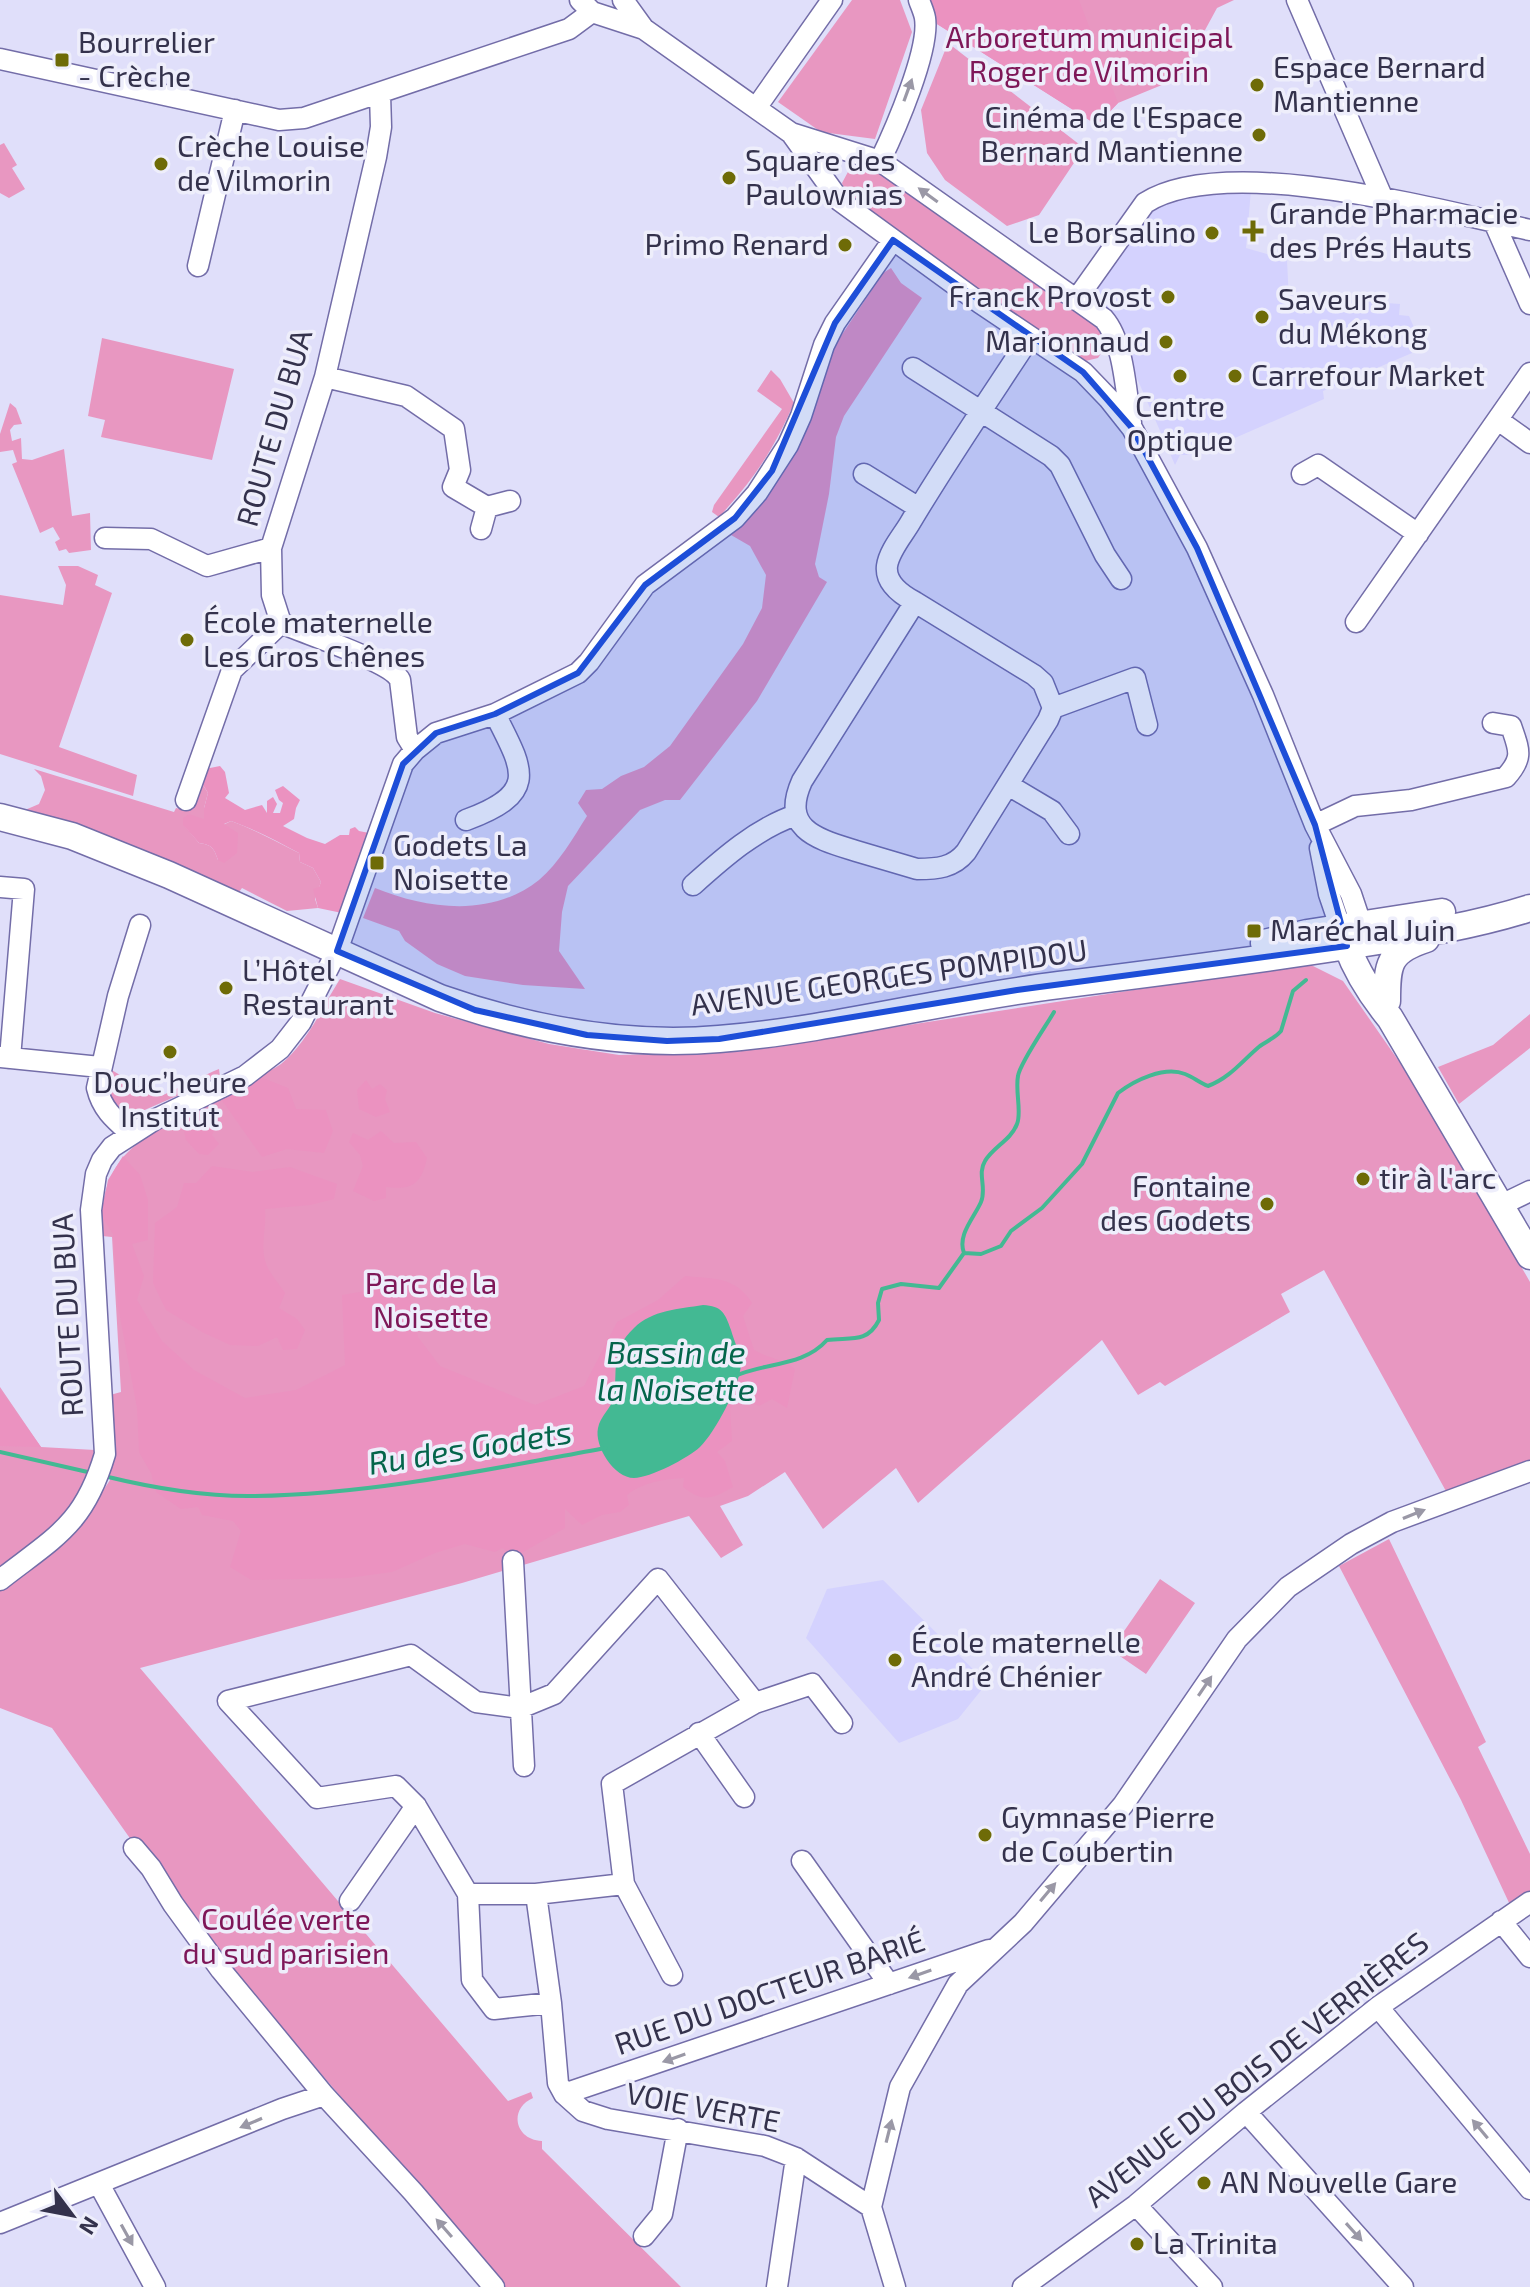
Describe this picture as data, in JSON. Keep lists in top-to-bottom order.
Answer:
{
  "streets": {
    "main road": ["AVENUE GEORGES POMPIDOU"],
    "street": [
      "ROUTE DU BUA",
      "RUE DU DOCTEUR BARIÉ",
      "AVENUE DU BOIS DE VERRIÈRES",
      "VOIE VERTE"
    ]
  },
  "crossings": [
    ["RUE DU DOCTEUR BARIÉ", "VOIE VERTE"]
  ],
  "one_way": ["RUE DU DOCTEUR BARIÉ"],
  "water": ["Bassin de la Noisette", "Ru des Godets"],
  "parks": ["Arboretum municipal Roger de Vilmorin", "Parc de la Noisette", "Coulée verte du sud parisien"],
  "places": {
    "transit": ["Bourrelier - Crèche", "Godets La Noisette", "Maréchal Juin"],
    "other": [
      "Espace Bernard Mantienne",
      "Cinéma de l'Espace Bernard Mantienne",
      "Crèche Louise de Vilmorin",
      "Square des Paulownias",
      "Le Borsalino",
      "Primo Renard",
      "Franck Provost",
      "Saveurs du Mékong",
      "Marionnaud",
      "Centre Optique",
      "Carrefour Market",
      "École maternelle Les Gros Chênes",
      "L’Hôtel Restaurant",
      "Douc’heure Institut",
      "tir à l'arc",
      "Fontaine des Godets",
      "École maternelle André Chénier",
      "Gymnase Pierre de Coubertin",
      "AN Nouvelle Gare",
      "La Trinita"
    ],
    "health": ["Grande Pharmacie des Prés Hauts"]
  },
  "north": "bottom right"
}
